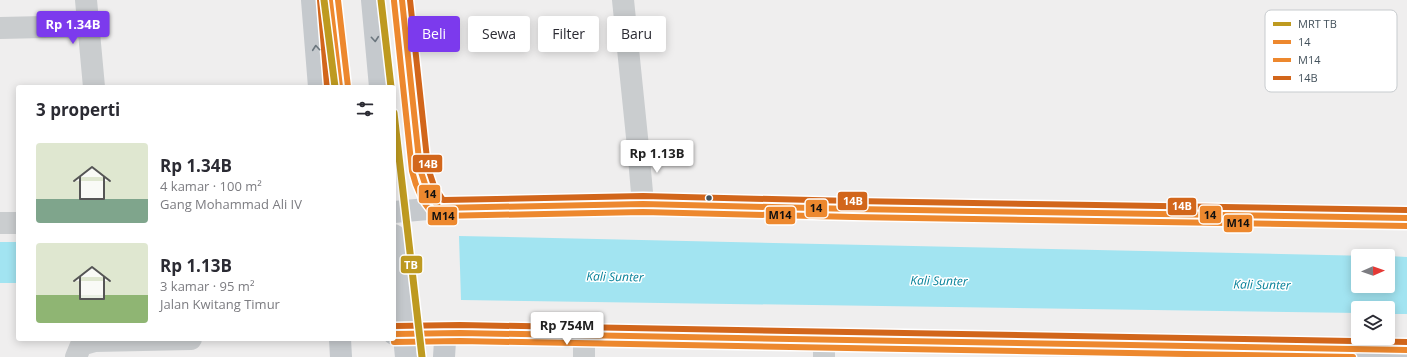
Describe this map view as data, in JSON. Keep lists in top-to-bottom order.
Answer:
{
  "water": ["Kali Sunter"],
  "lines": [
    "metro line TB",
    "transit line 14",
    "transit line 14B",
    "transit line M14"
  ],
  "legend": [
    "MRT TB",
    "14",
    "M14",
    "14B"
  ],
  "north": "right",
  "page": {
    "price": ["Rp 1.34B", "Rp 1.13B", "Rp 754M"],
    "chip": [
      "Beli",
      "Sewa",
      "Filter",
      "Baru"
    ],
    "heading": "3 properti",
    "list": [
      {
        "name": "Rp 1.34B",
        "note": "4 kamar · 100 m² · Gang Mohammad Ali IV"
      },
      {
        "name": "Rp 1.13B",
        "note": "3 kamar · 95 m² · Jalan Kwitang Timur"
      }
    ]
  }
}
